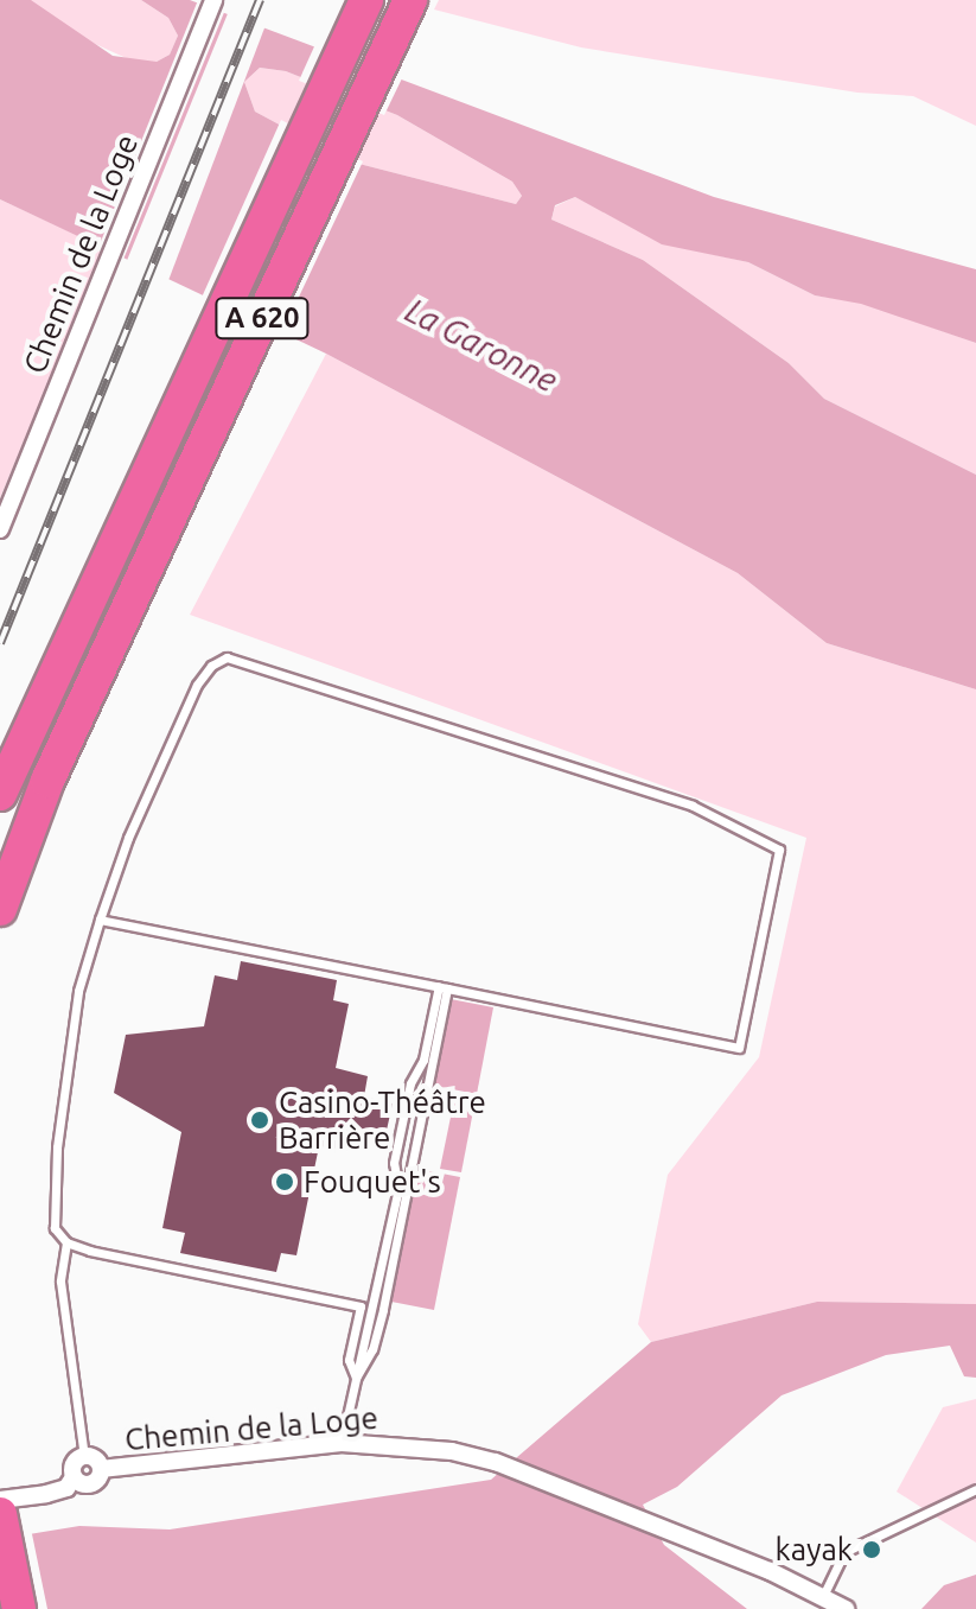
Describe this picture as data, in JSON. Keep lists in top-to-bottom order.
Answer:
{
  "streets": {
    "highway": ["A 620"],
    "street": ["Chemin de la Loge"]
  },
  "water": ["La Garonne"],
  "places": ["Casino-Théâtre Barrière", "Fouquet's", "kayak"]
}
